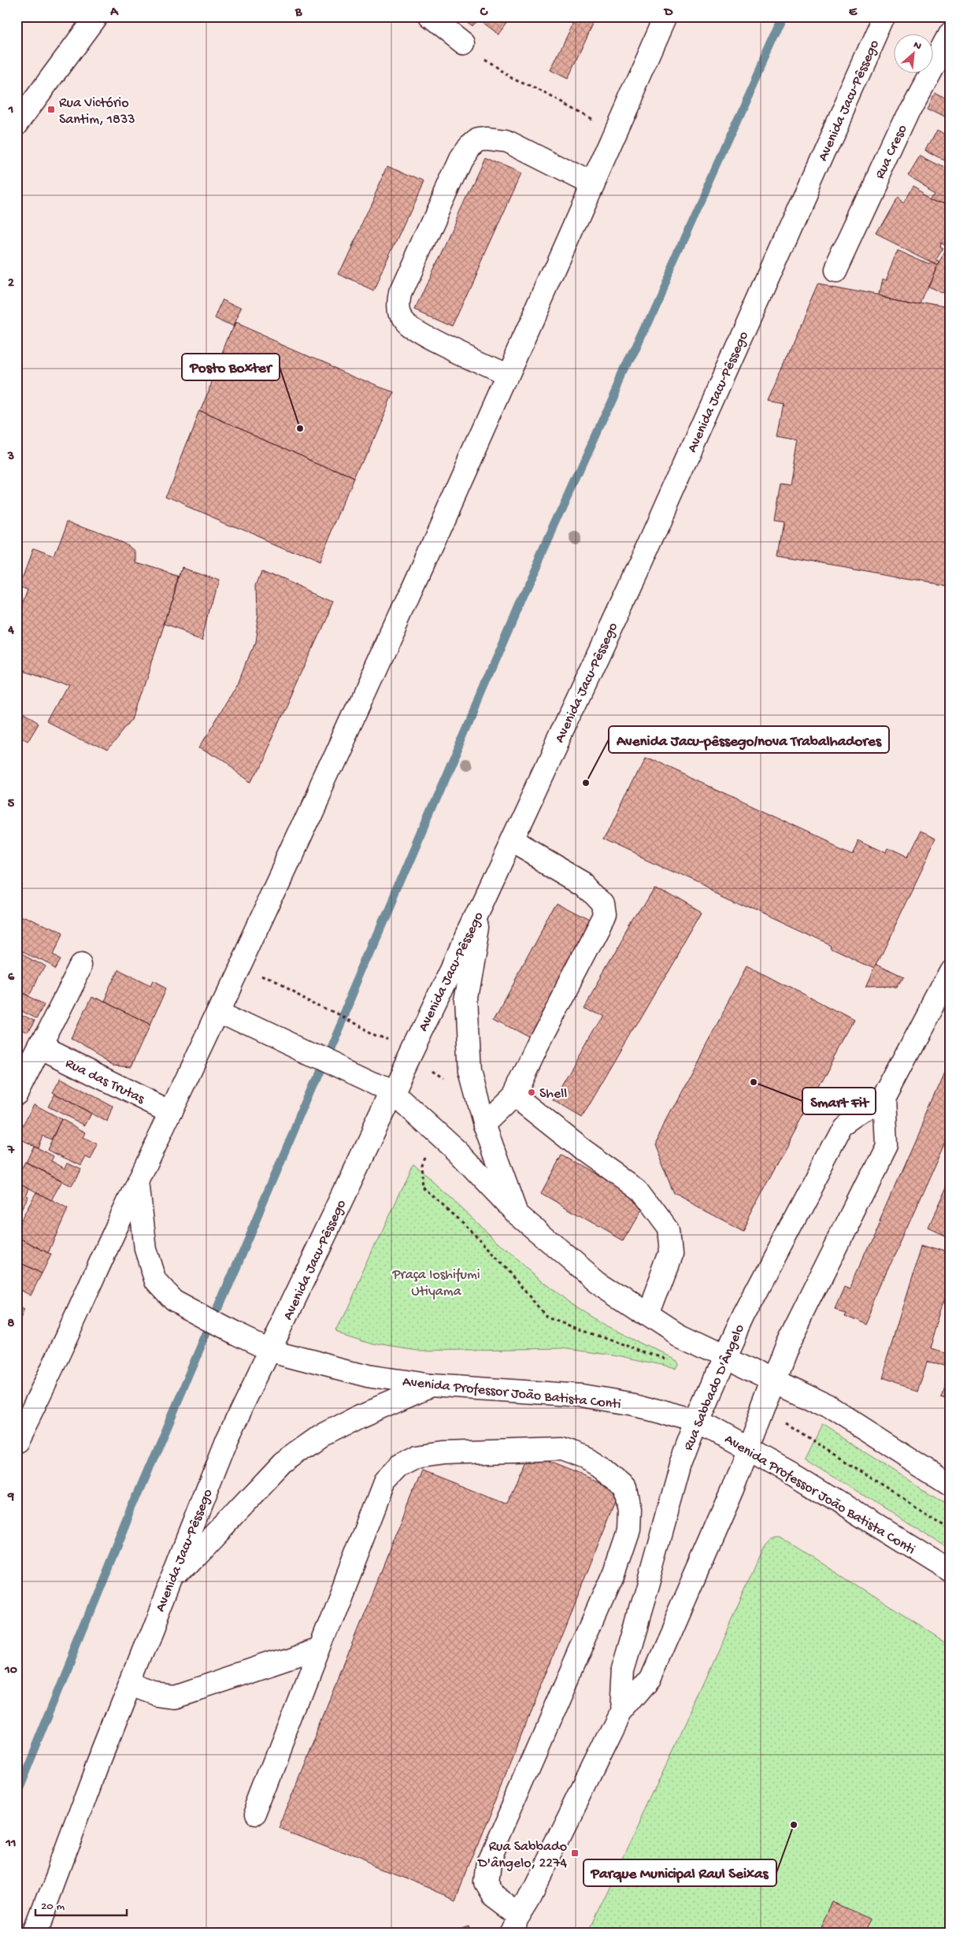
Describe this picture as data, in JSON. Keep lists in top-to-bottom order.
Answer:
{
  "streets": {
    "main road": [
      "Avenida Jacu-Pêssego",
      "Rua Creso",
      "Rua das Trutas",
      "Rua Sabbado D'Ângelo",
      "Avenida Professor João Batista Conti"
    ]
  },
  "crossings": [
    ["Avenida Jacu-Pêssego", "Avenida Professor João Batista Conti"],
    ["Rua Sabbado D'Ângelo", "Avenida Professor João Batista Conti"]
  ],
  "parks": ["Praça Ioshifumi Utiyama"],
  "places": {
    "transit": ["Rua Victório Santim, 1833", "Rua Sabbado D'ângelo, 2274"],
    "other": [
      "Posto Boxter",
      "Avenida Jacu-pêssego/nova Trabalhadores",
      "Smart Fit",
      "Shell",
      "Parque Municipal Raul Seixas"
    ]
  },
  "scale_bar": "20 m",
  "north": "top right",
  "grid": {
    "columns": [
      "A",
      "B",
      "C",
      "D",
      "E"
    ],
    "rows": [
      "1",
      "2",
      "3",
      "4",
      "5",
      "6",
      "7",
      "8",
      "9",
      "10",
      "11"
    ]
  }
}
